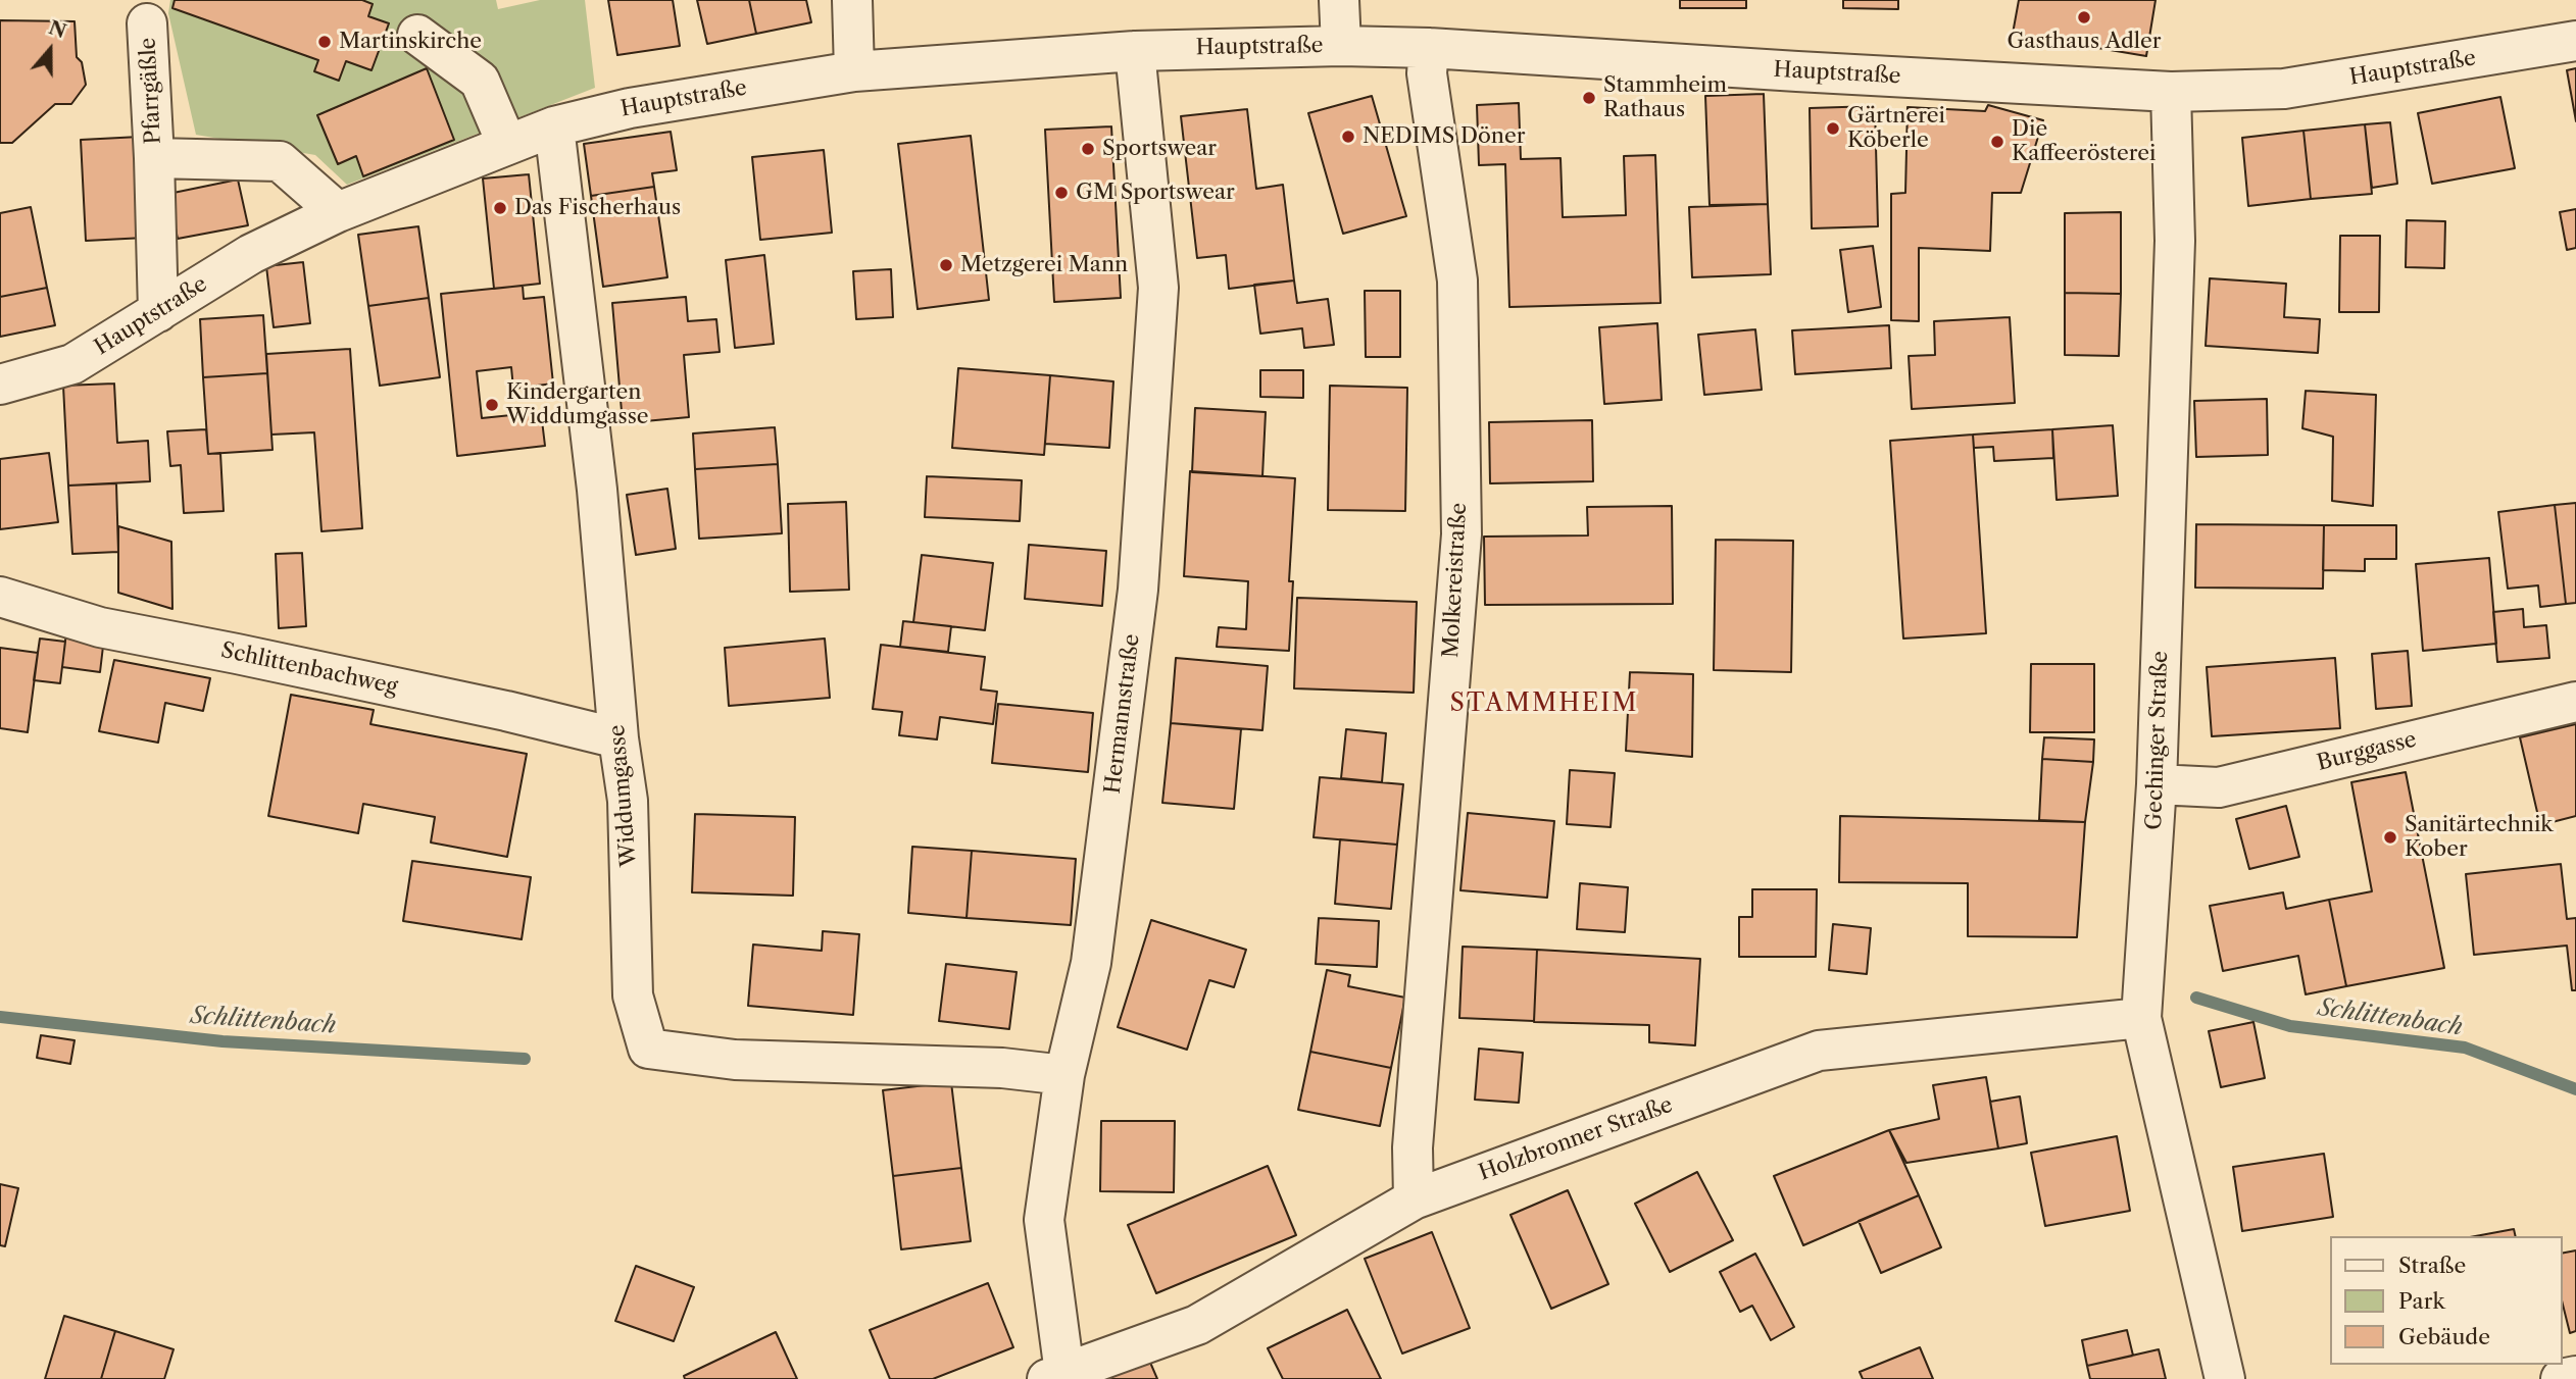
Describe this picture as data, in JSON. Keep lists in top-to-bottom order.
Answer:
{
  "streets": {
    "street": [
      "Hauptstraße",
      "Pfarrgäßle",
      "Molkereistraße",
      "Schlittenbachweg",
      "Hermannstraße",
      "Gechinger Straße",
      "Burggasse",
      "Widdumgasse",
      "Holzbronner Straße"
    ]
  },
  "crossings": [
    ["Hauptstraße", "Pfarrgäßle"],
    ["Hauptstraße", "Molkereistraße"],
    ["Hauptstraße", "Hermannstraße"],
    ["Hauptstraße", "Gechinger Straße"],
    ["Hauptstraße", "Widdumgasse"],
    ["Molkereistraße", "Holzbronner Straße"],
    ["Schlittenbachweg", "Widdumgasse"],
    ["Hermannstraße", "Widdumgasse"],
    ["Hermannstraße", "Holzbronner Straße"],
    ["Gechinger Straße", "Burggasse"],
    ["Gechinger Straße", "Holzbronner Straße"]
  ],
  "districts": ["STAMMHEIM"],
  "water": ["Schlittenbach"],
  "places": [
    "Gasthaus Adler",
    "Martinskirche",
    "Stammheim Rathaus",
    "Gärtnerei Köberle",
    "NEDIMS Döner",
    "Die Kaffeerösterei",
    "Sportswear",
    "GM Sportswear",
    "Das Fischerhaus",
    "Metzgerei Mann",
    "Kindergarten Widdumgasse",
    "Sanitärtechnik Kober"
  ],
  "legend": ["Straße", "Park", "Gebäude"],
  "north": "top"
}
